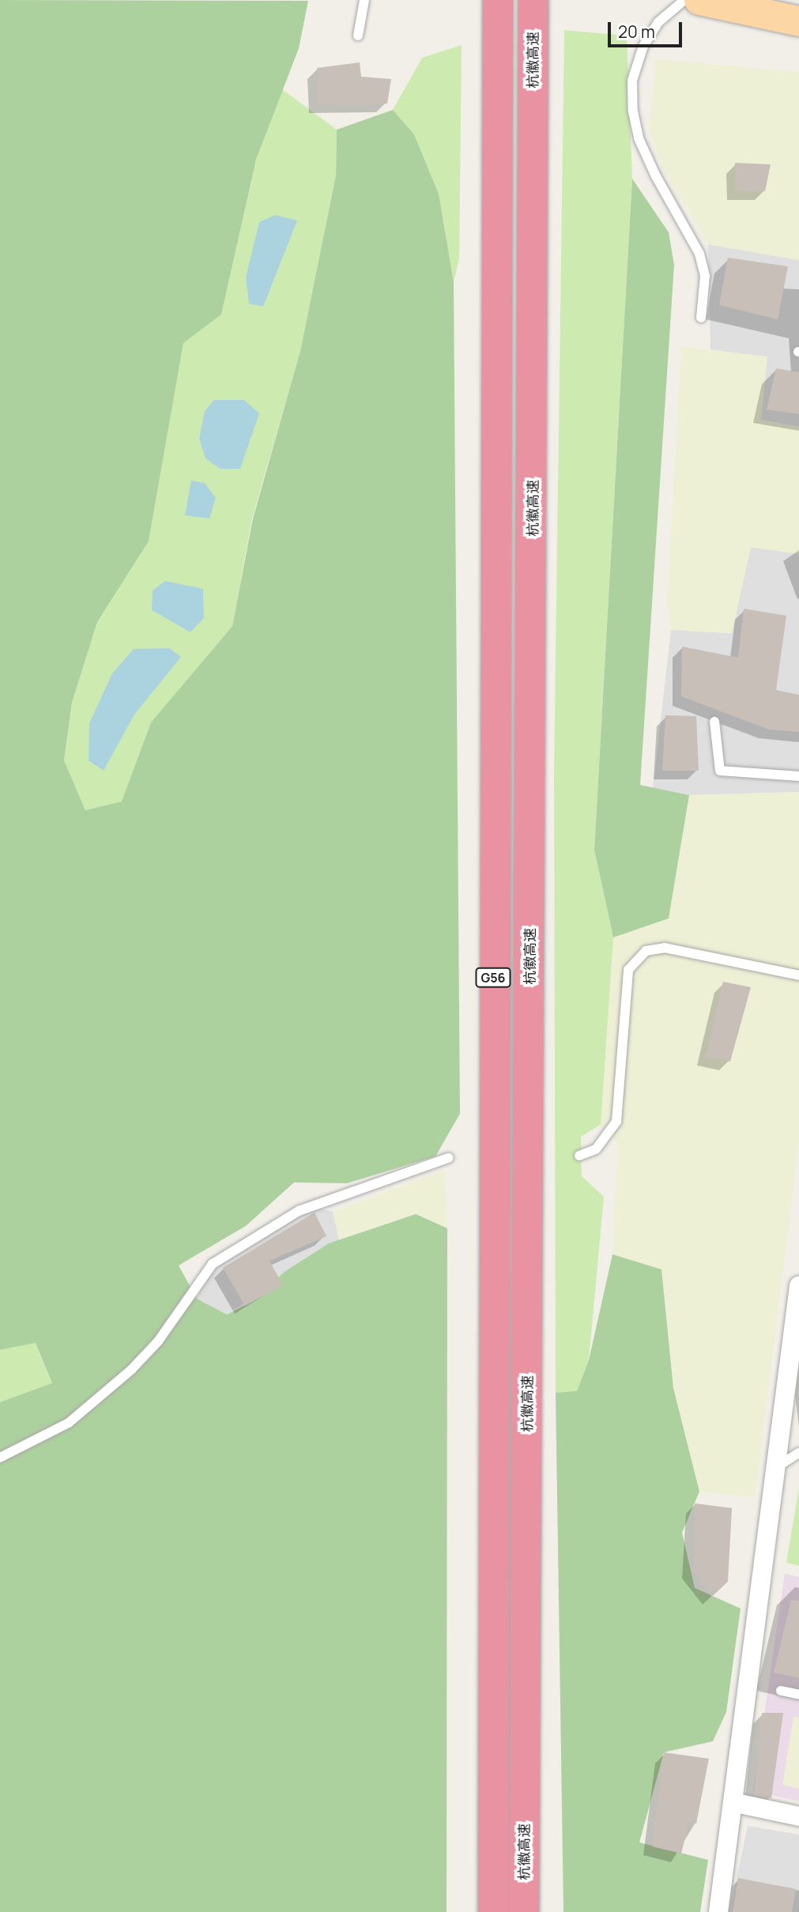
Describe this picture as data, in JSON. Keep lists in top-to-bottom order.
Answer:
{
  "streets": {
    "highway": ["杭徽高速", "G56"]
  },
  "scale_bar": "20 m"
}
